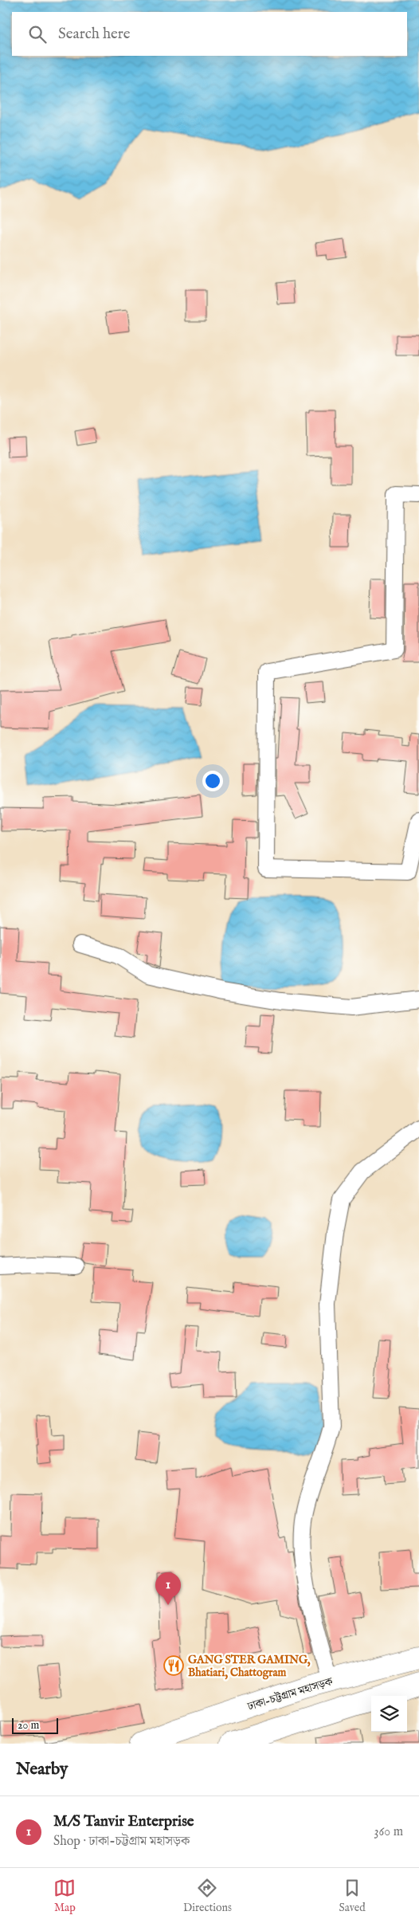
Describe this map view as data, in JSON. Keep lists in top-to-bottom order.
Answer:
{
  "streets": {
    "highway": ["ঢাকা-চট্টগ্রাম মহাসড়ক"]
  },
  "places": {
    "restaurant": ["GANG STER GAMING, Bhatiari, Chattogram"]
  },
  "scale_bar": "20 m",
  "page": {
    "search": "Search here",
    "pins": "1",
    "scale": "20 m",
    "heading": "Nearby",
    "list": [
      {
        "mark": "1",
        "name": "M/S Tanvir Enterprise",
        "note": "Shop · ঢাকা-চট্টগ্রাম মহাসড়ক",
        "value": "360 m"
      }
    ],
    "nav": ["Map", "Directions", "Saved"]
  }
}
